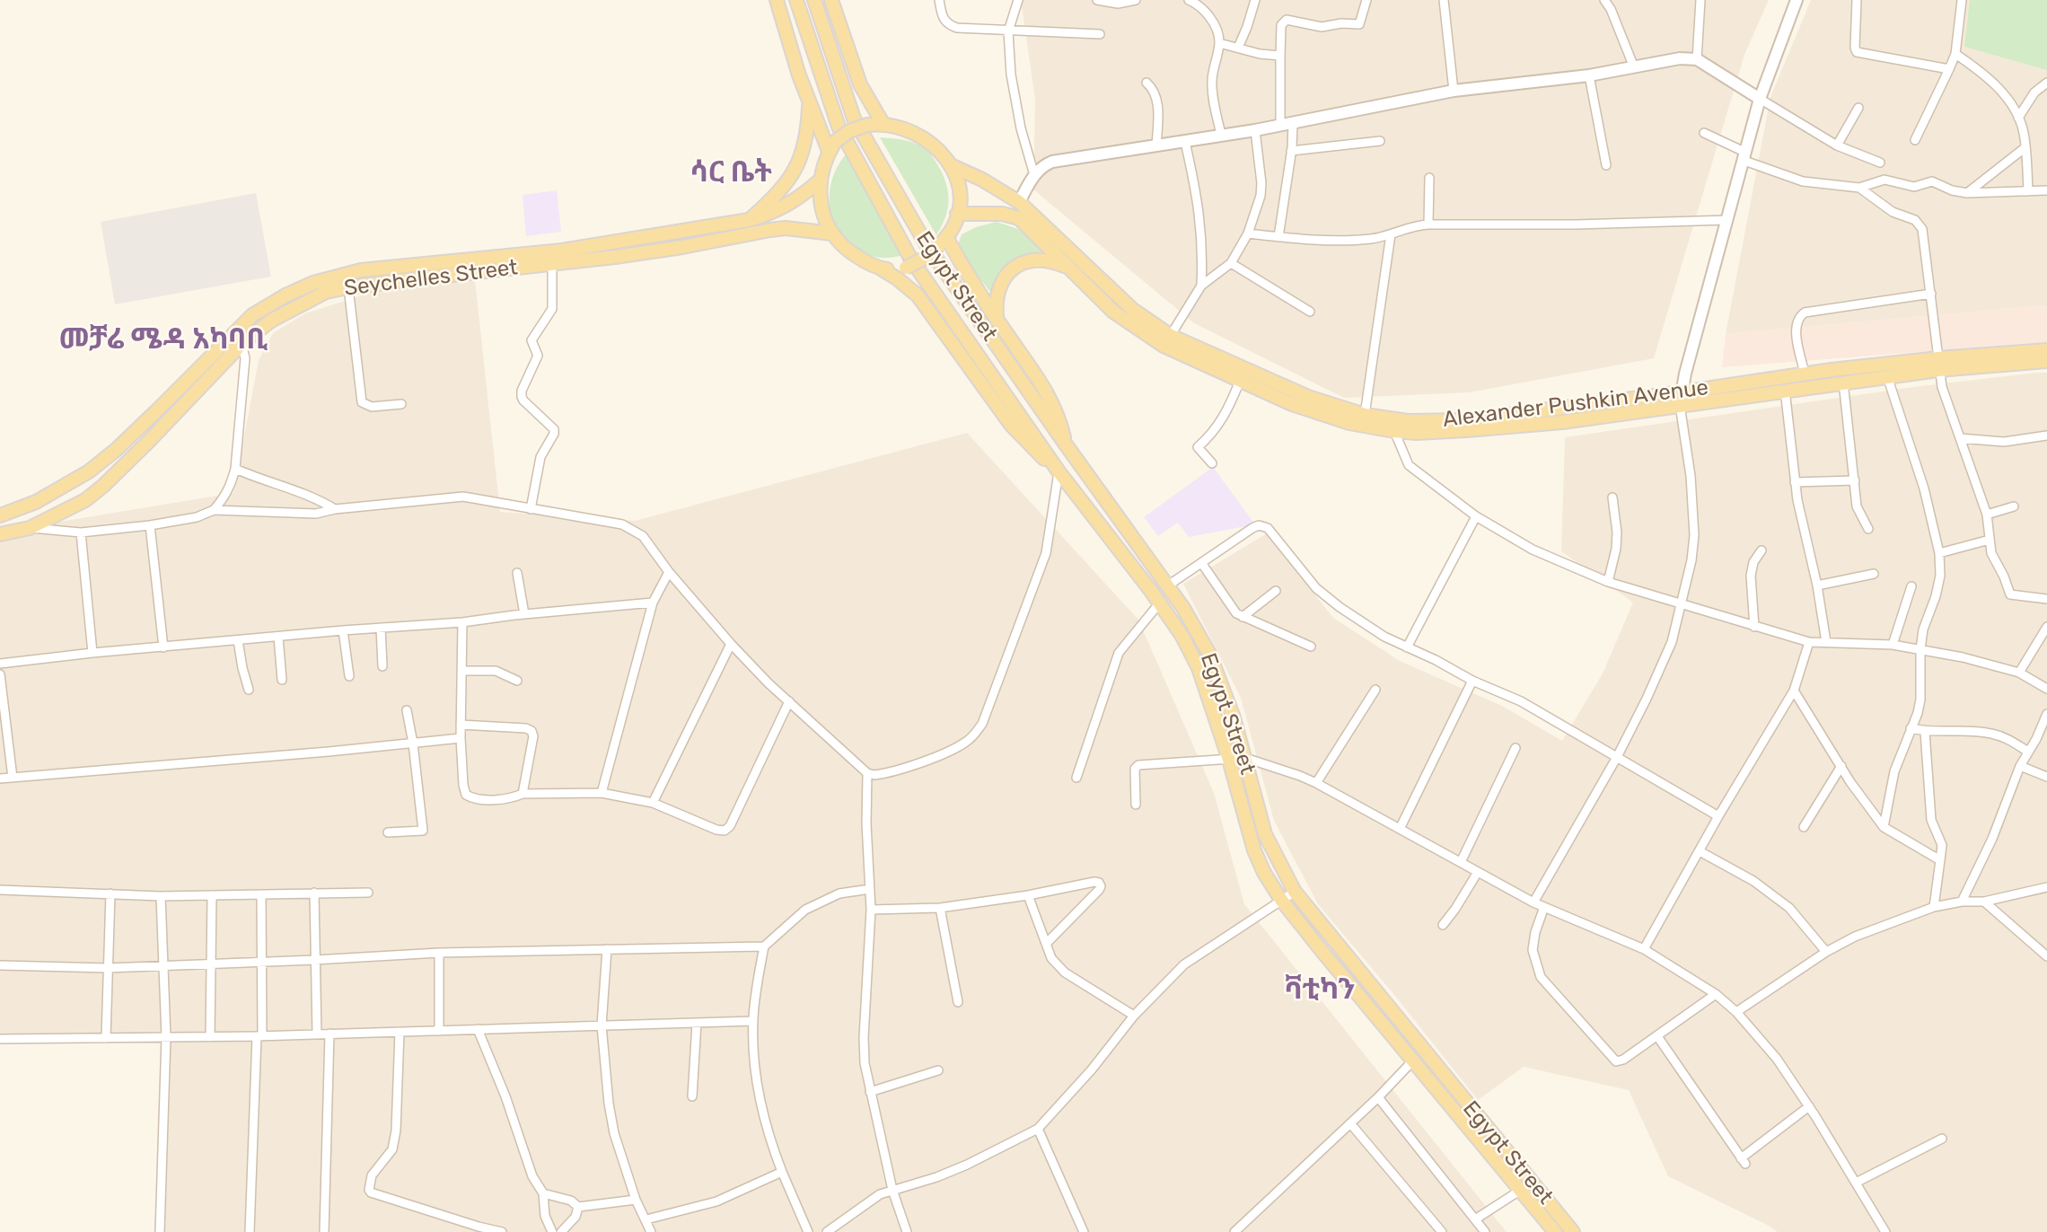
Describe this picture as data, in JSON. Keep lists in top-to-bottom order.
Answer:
{
  "streets": {
    "main road": ["Seychelles Street", "Egypt Street", "Alexander Pushkin Avenue"]
  },
  "crossings": [
    ["Seychelles Street", "Alexander Pushkin Avenue"]
  ],
  "districts": ["ሳር ቤት", "መቻሬ ሜዳ አካባቢ", "ቫቲካን"]
}
